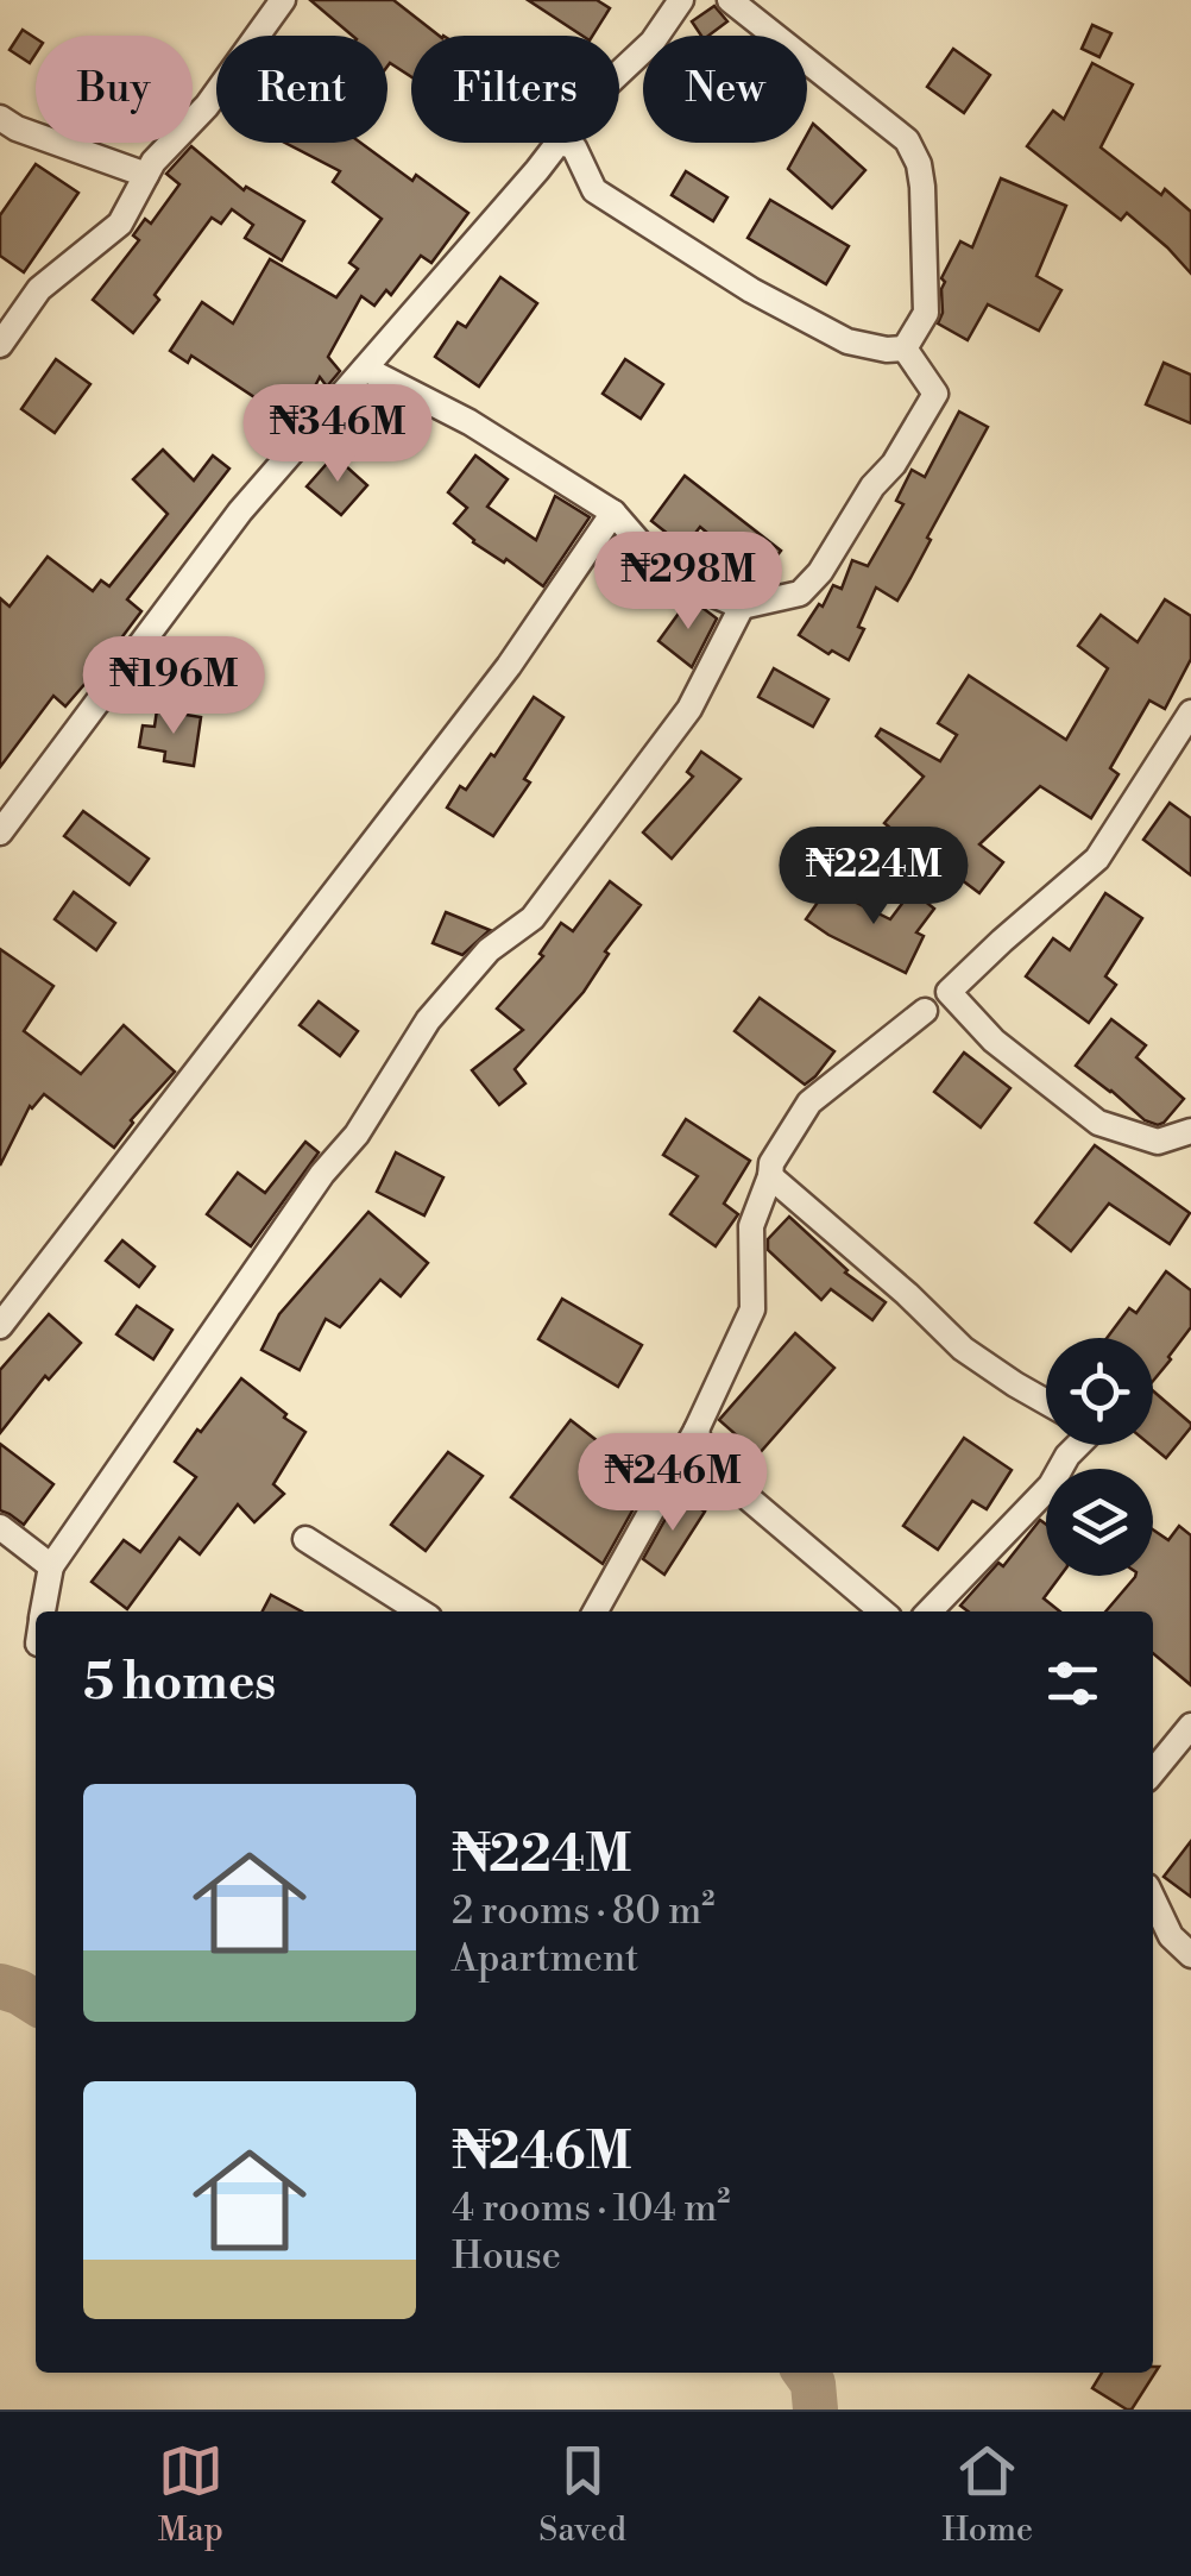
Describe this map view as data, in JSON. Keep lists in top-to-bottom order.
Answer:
{
  "page": {
    "chip": [
      "Buy",
      "Rent",
      "Filters",
      "New"
    ],
    "price": [
      "₦346M",
      "₦298M",
      "₦196M",
      "₦224M",
      "₦246M"
    ],
    "heading": "5 homes",
    "list": [
      {
        "name": "₦224M",
        "note": "2 rooms · 80 m² · Apartment"
      },
      {
        "name": "₦246M",
        "note": "4 rooms · 104 m² · House"
      }
    ],
    "tabs": ["Map", "Saved", "Home"]
  }
}
